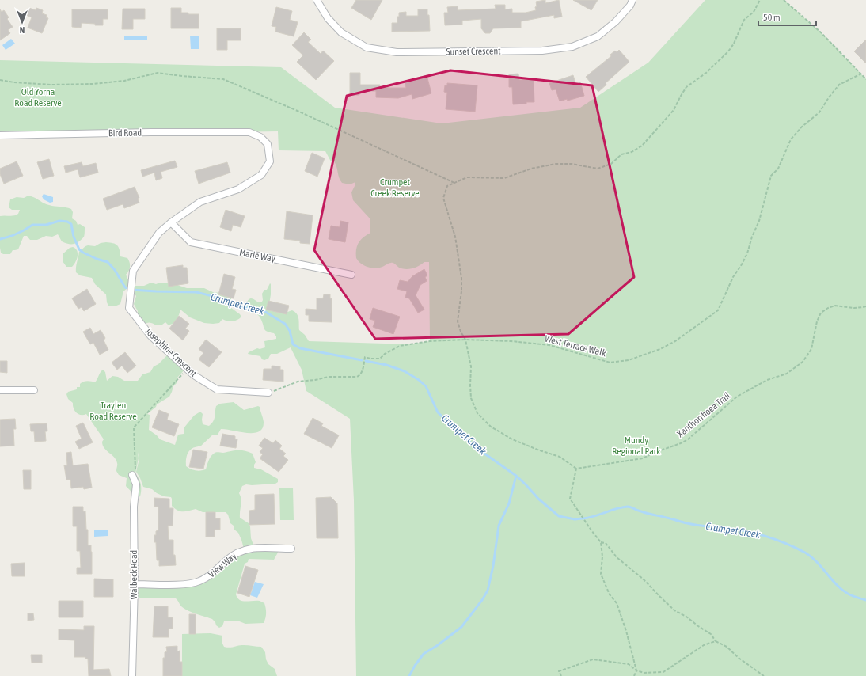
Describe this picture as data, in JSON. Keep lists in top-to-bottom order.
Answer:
{
  "streets": {
    "street": [
      "Sunset Crescent",
      "Bird Road",
      "Marie Way",
      "Josephine Crescent",
      "View Way",
      "Walbeck Road"
    ],
    "path": ["West Terrace Walk", "Xanthorrhoea Trail"]
  },
  "crossings": [
    ["Bird Road", "Josephine Crescent"],
    ["Marie Way", "Josephine Crescent"],
    ["West Terrace Walk", "Josephine Crescent"],
    ["View Way", "Walbeck Road"]
  ],
  "water": ["Crumpet Creek"],
  "parks": [
    "Old Yorna Road Reserve",
    "Crumpet Creek Reserve",
    "Traylen Road Reserve",
    "Mundy Regional Park"
  ],
  "scale_bar": "50 m",
  "north": "bottom"
}
